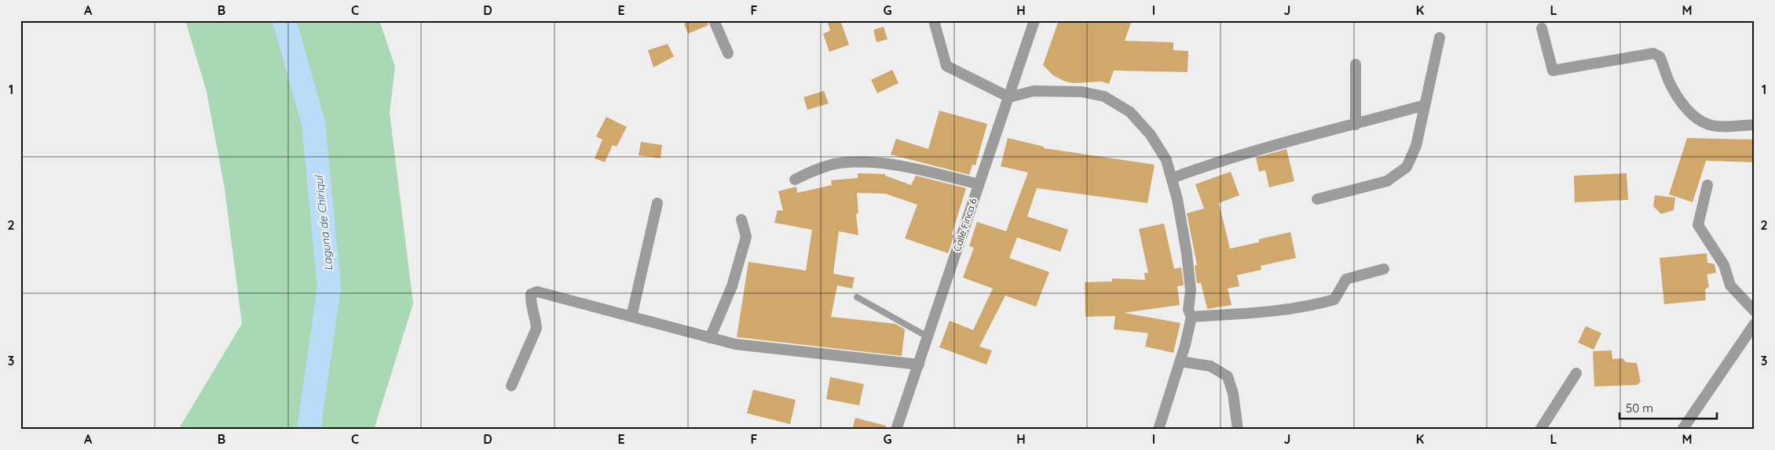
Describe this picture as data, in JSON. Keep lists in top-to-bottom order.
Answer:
{
  "streets": {
    "street": ["Calle Finca 6"]
  },
  "water": ["Laguna de Chiriquí"],
  "scale_bar": "50 m",
  "grid": {
    "columns": [
      "A",
      "B",
      "C",
      "D",
      "E",
      "F",
      "G",
      "H",
      "I",
      "J",
      "K",
      "L",
      "M"
    ],
    "rows": ["1", "2", "3"]
  }
}
